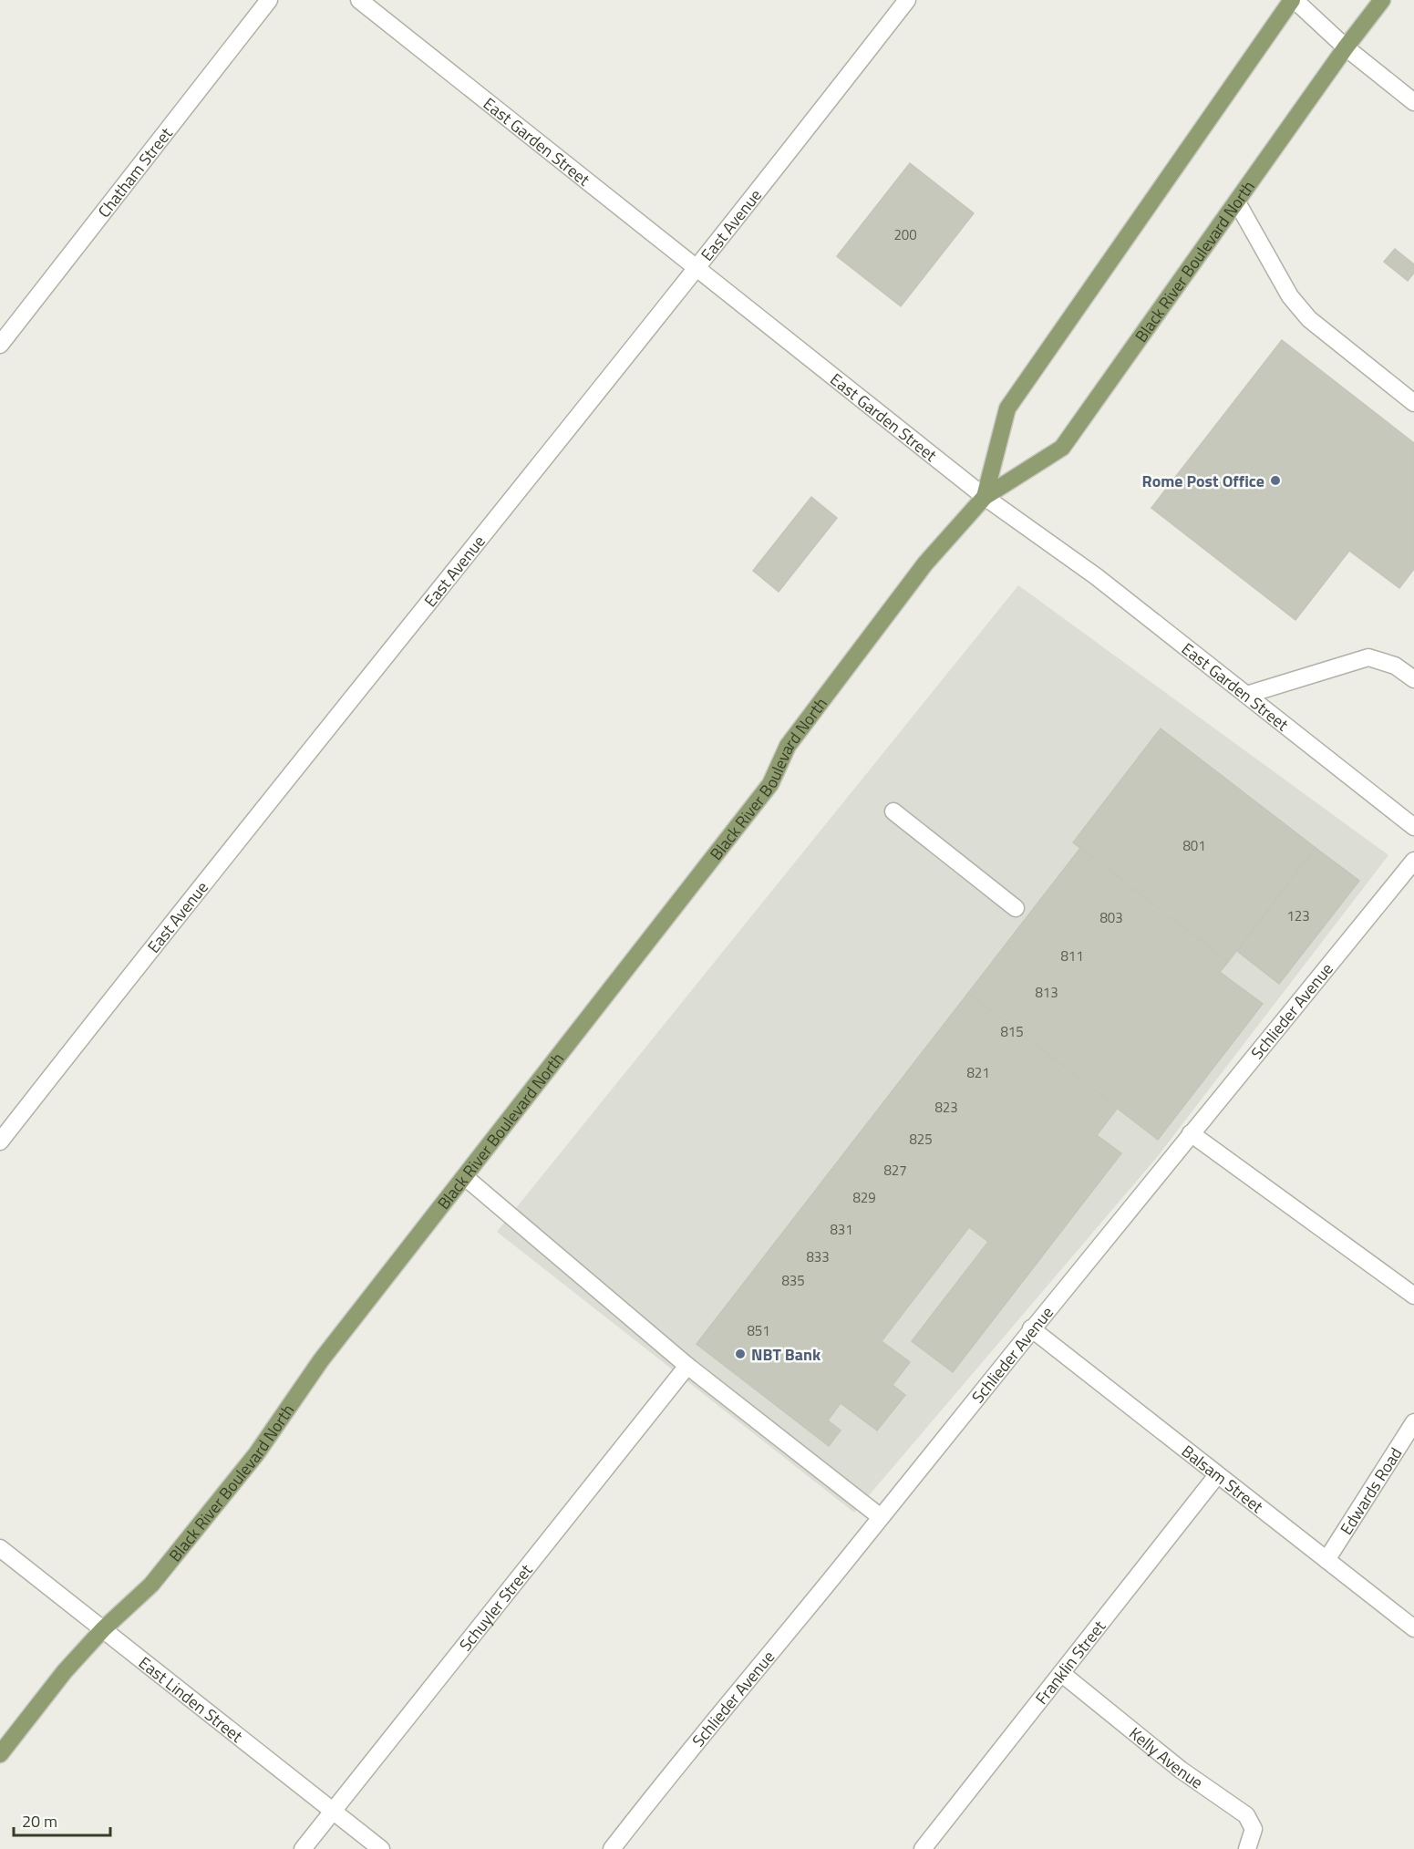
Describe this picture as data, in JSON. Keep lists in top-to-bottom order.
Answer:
{
  "streets": {
    "main road": ["Black River Boulevard North"],
    "street": [
      "East Garden Street",
      "Chatham Street",
      "East Avenue",
      "Schlieder Avenue",
      "Balsam Street",
      "Edwards Road",
      "Schuyler Street",
      "Franklin Street",
      "East Linden Street",
      "Kelly Avenue"
    ]
  },
  "crossings": [
    ["East Garden Street", "East Avenue"],
    ["East Garden Street", "Black River Boulevard North"],
    ["Black River Boulevard North", "East Linden Street"],
    ["Schlieder Avenue", "Balsam Street"],
    ["Balsam Street", "Edwards Road"],
    ["Balsam Street", "Franklin Street"],
    ["Schuyler Street", "East Linden Street"],
    ["Franklin Street", "Kelly Avenue"]
  ],
  "places": ["Rome Post Office", "NBT Bank"],
  "house_numbers": [
    "200",
    "801",
    "123",
    "803",
    "811",
    "813",
    "815",
    "821",
    "823",
    "825",
    "827",
    "829",
    "831",
    "833",
    "835",
    "851"
  ],
  "scale_bar": "20 m"
}
